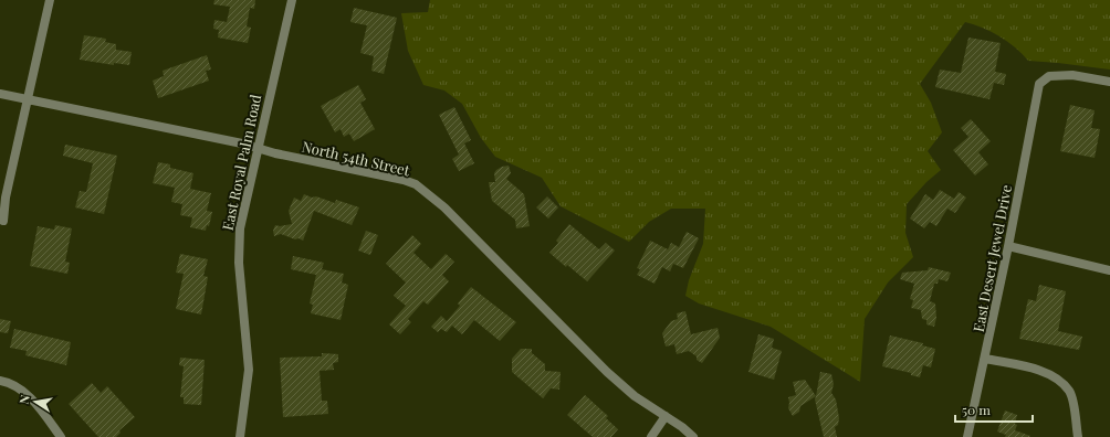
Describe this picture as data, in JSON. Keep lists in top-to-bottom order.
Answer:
{
  "streets": {
    "street": ["North 54th Street", "East Royal Palm Road", "East Desert Jewel Drive"]
  },
  "crossings": [
    ["North 54th Street", "East Royal Palm Road"]
  ],
  "scale_bar": "50 m",
  "north": "left"
}
